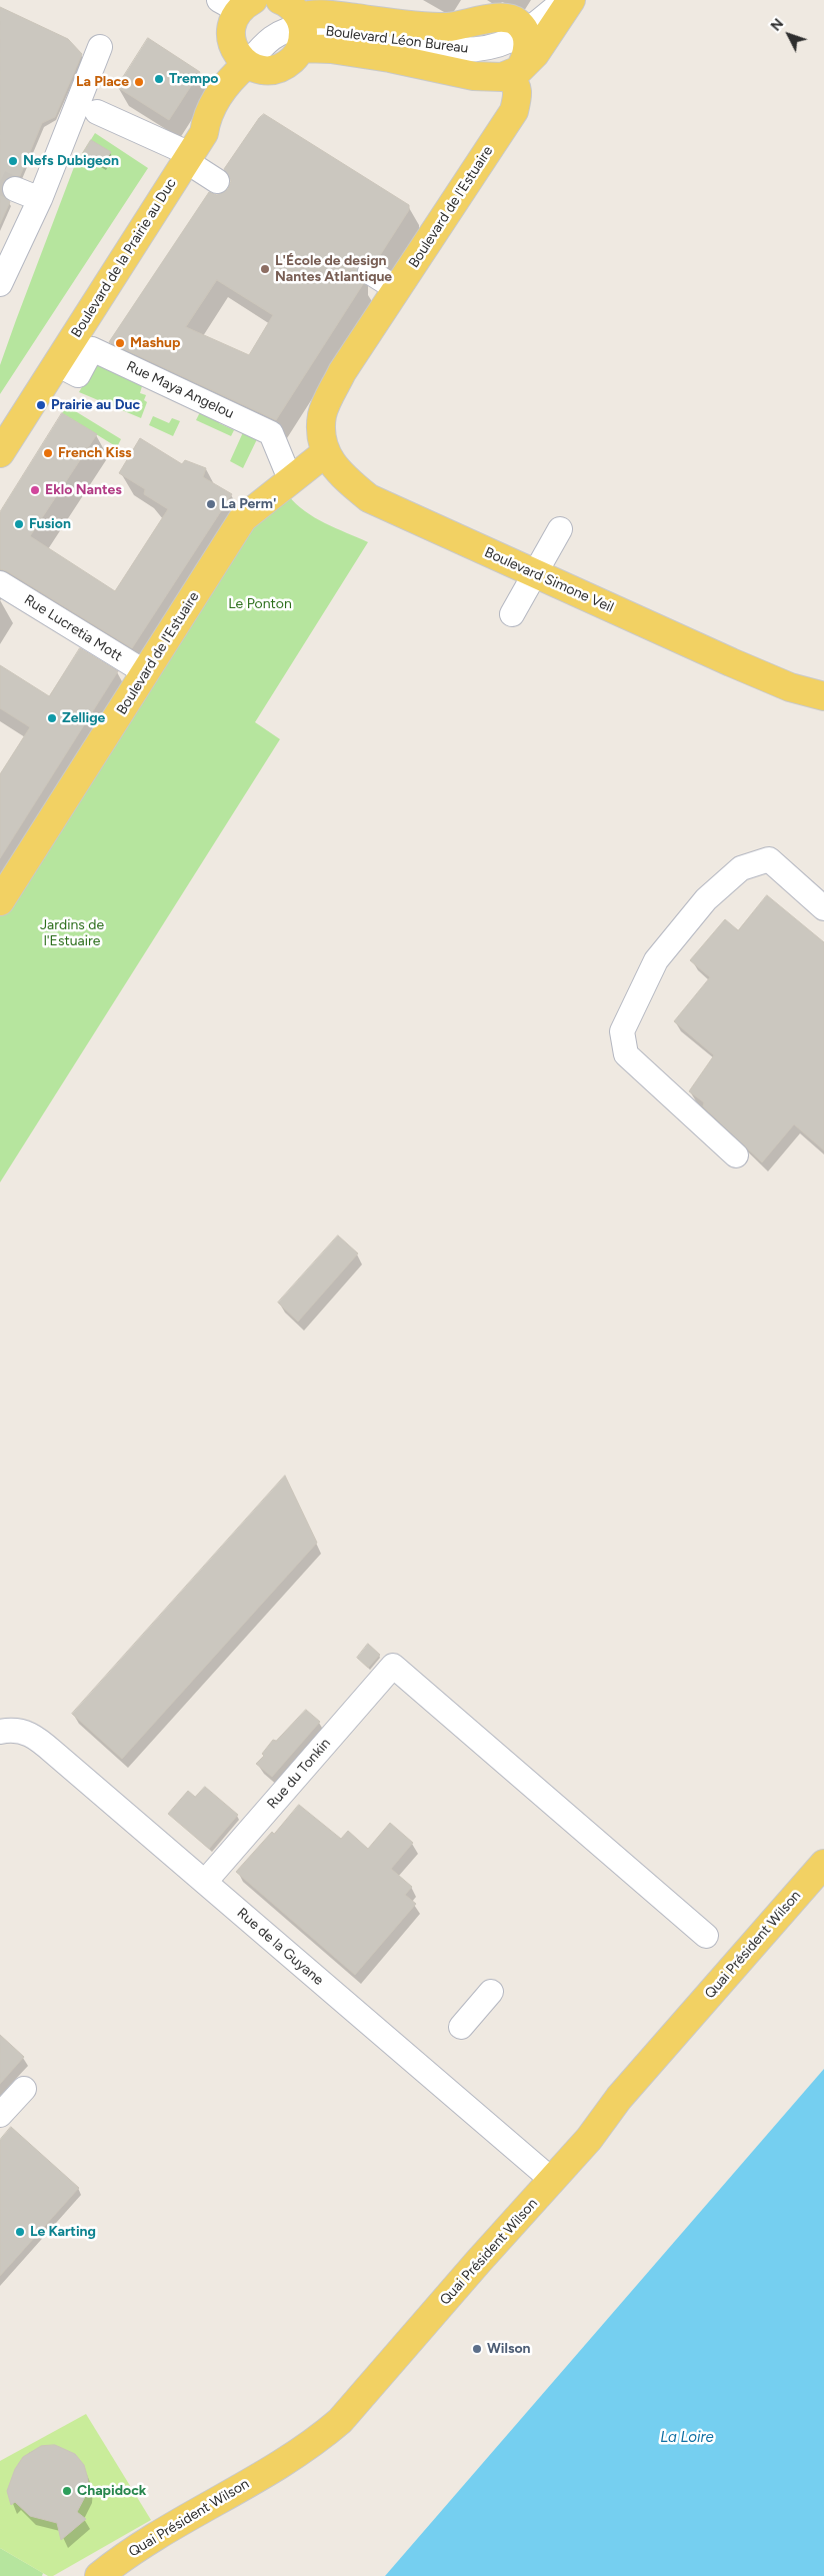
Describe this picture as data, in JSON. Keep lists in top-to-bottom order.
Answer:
{
  "streets": {
    "main road": [
      "Boulevard Léon Bureau",
      "Boulevard de l'Estuaire",
      "Boulevard de la Prairie au Duc",
      "Boulevard Simone Veil",
      "Quai Président Wilson"
    ],
    "street": [
      "Rue Maya Angelou",
      "Rue Lucretia Mott",
      "Rue du Tonkin",
      "Rue de la Guyane"
    ]
  },
  "crossings": [
    ["Boulevard Léon Bureau", "Boulevard de l'Estuaire"],
    ["Boulevard Léon Bureau", "Boulevard de la Prairie au Duc"],
    ["Boulevard de l'Estuaire", "Rue Maya Angelou"],
    ["Boulevard de l'Estuaire", "Boulevard Simone Veil"],
    ["Boulevard de l'Estuaire", "Rue Lucretia Mott"],
    ["Boulevard de la Prairie au Duc", "Rue Maya Angelou"],
    ["Rue du Tonkin", "Rue de la Guyane"],
    ["Quai Président Wilson", "Rue de la Guyane"]
  ],
  "water": ["La Loire"],
  "parks": ["Le Ponton", "Jardins de l'Estuaire"],
  "places": [
    "Trempo",
    "La Place",
    "Nefs Dubigeon",
    "L'École de design Nantes Atlantique",
    "Mashup",
    "Prairie au Duc",
    "French Kiss",
    "Eklo Nantes",
    "La Perm'",
    "Fusion",
    "Zellige",
    "Le Karting",
    "Wilson",
    "Chapidock"
  ],
  "north": "top left"
}
